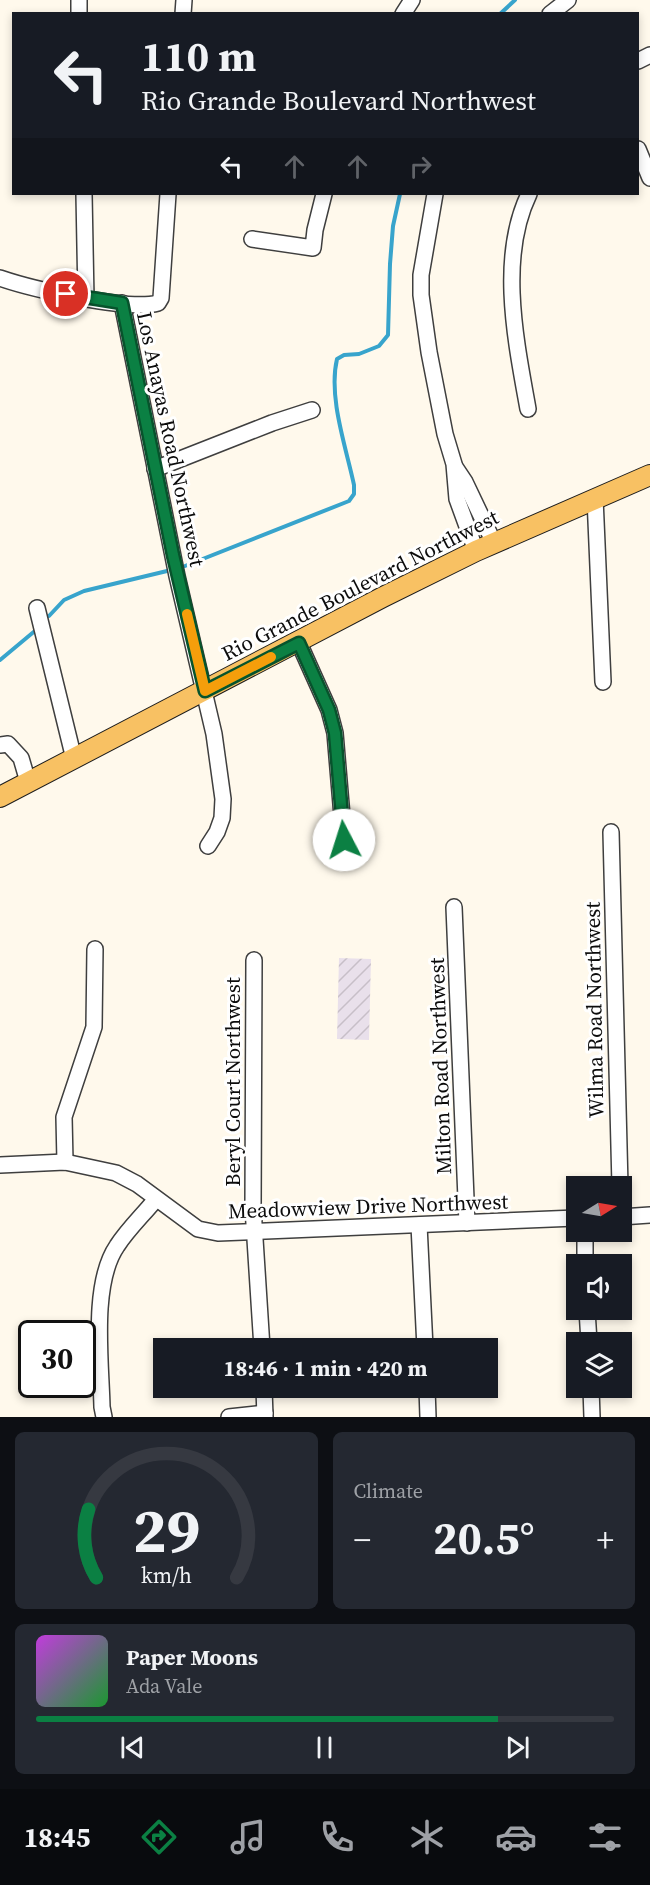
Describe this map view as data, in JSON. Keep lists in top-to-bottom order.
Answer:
{
  "streets": {
    "main road": ["Rio Grande Boulevard Northwest"],
    "street": [
      "Los Anayas Road Northwest",
      "Wilma Road Northwest",
      "Milton Road Northwest",
      "Beryl Court Northwest",
      "Meadowview Drive Northwest"
    ]
  },
  "crossings": [
    ["Los Anayas Road Northwest", "Rio Grande Boulevard Northwest"],
    ["Milton Road Northwest", "Meadowview Drive Northwest"],
    ["Beryl Court Northwest", "Meadowview Drive Northwest"]
  ],
  "north": "right",
  "page": {
    "turn": ["110 m", "Rio Grande Boulevard Northwest"],
    "limit": "30",
    "trip": "18:46 · 1 min · 420 m",
    "tile": "Climate",
    "heat": ["−", "20.5°", "+"],
    "song": ["Paper Moons", "Ada Vale"],
    "tabs": "18:45",
    "gauge": ["29", "km/h"]
  }
}
